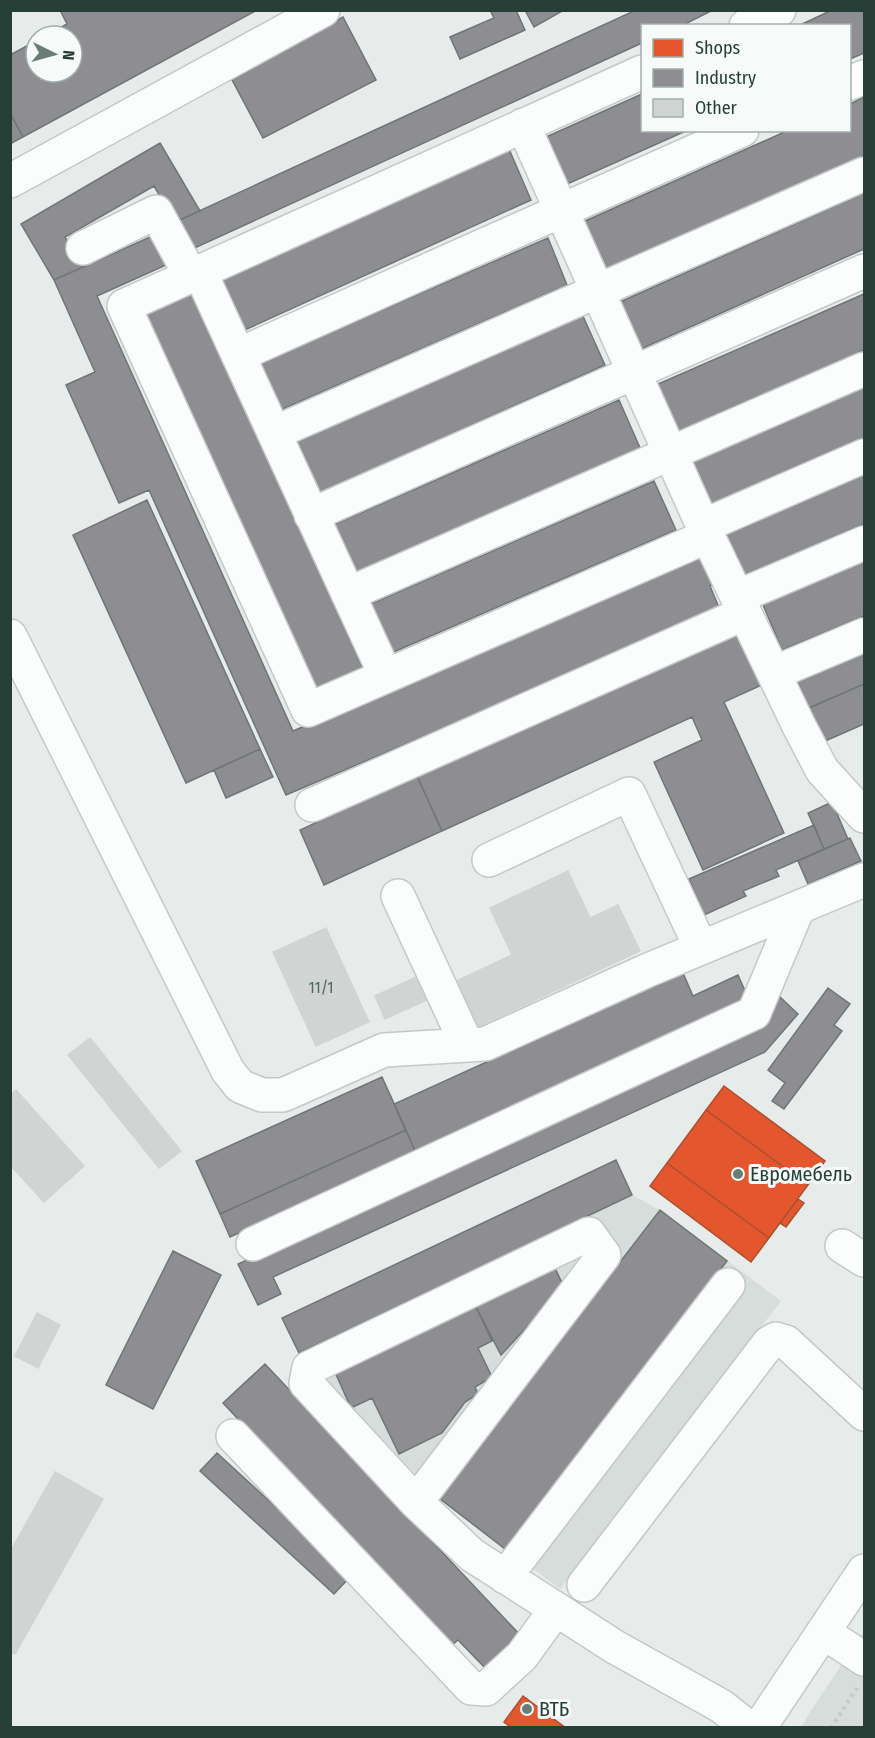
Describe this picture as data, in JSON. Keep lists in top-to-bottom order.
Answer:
{
  "places": ["Евромебель", "ВТБ"],
  "house_numbers": ["11/1"],
  "legend": ["Shops", "Industry", "Other"],
  "north": "right"
}
